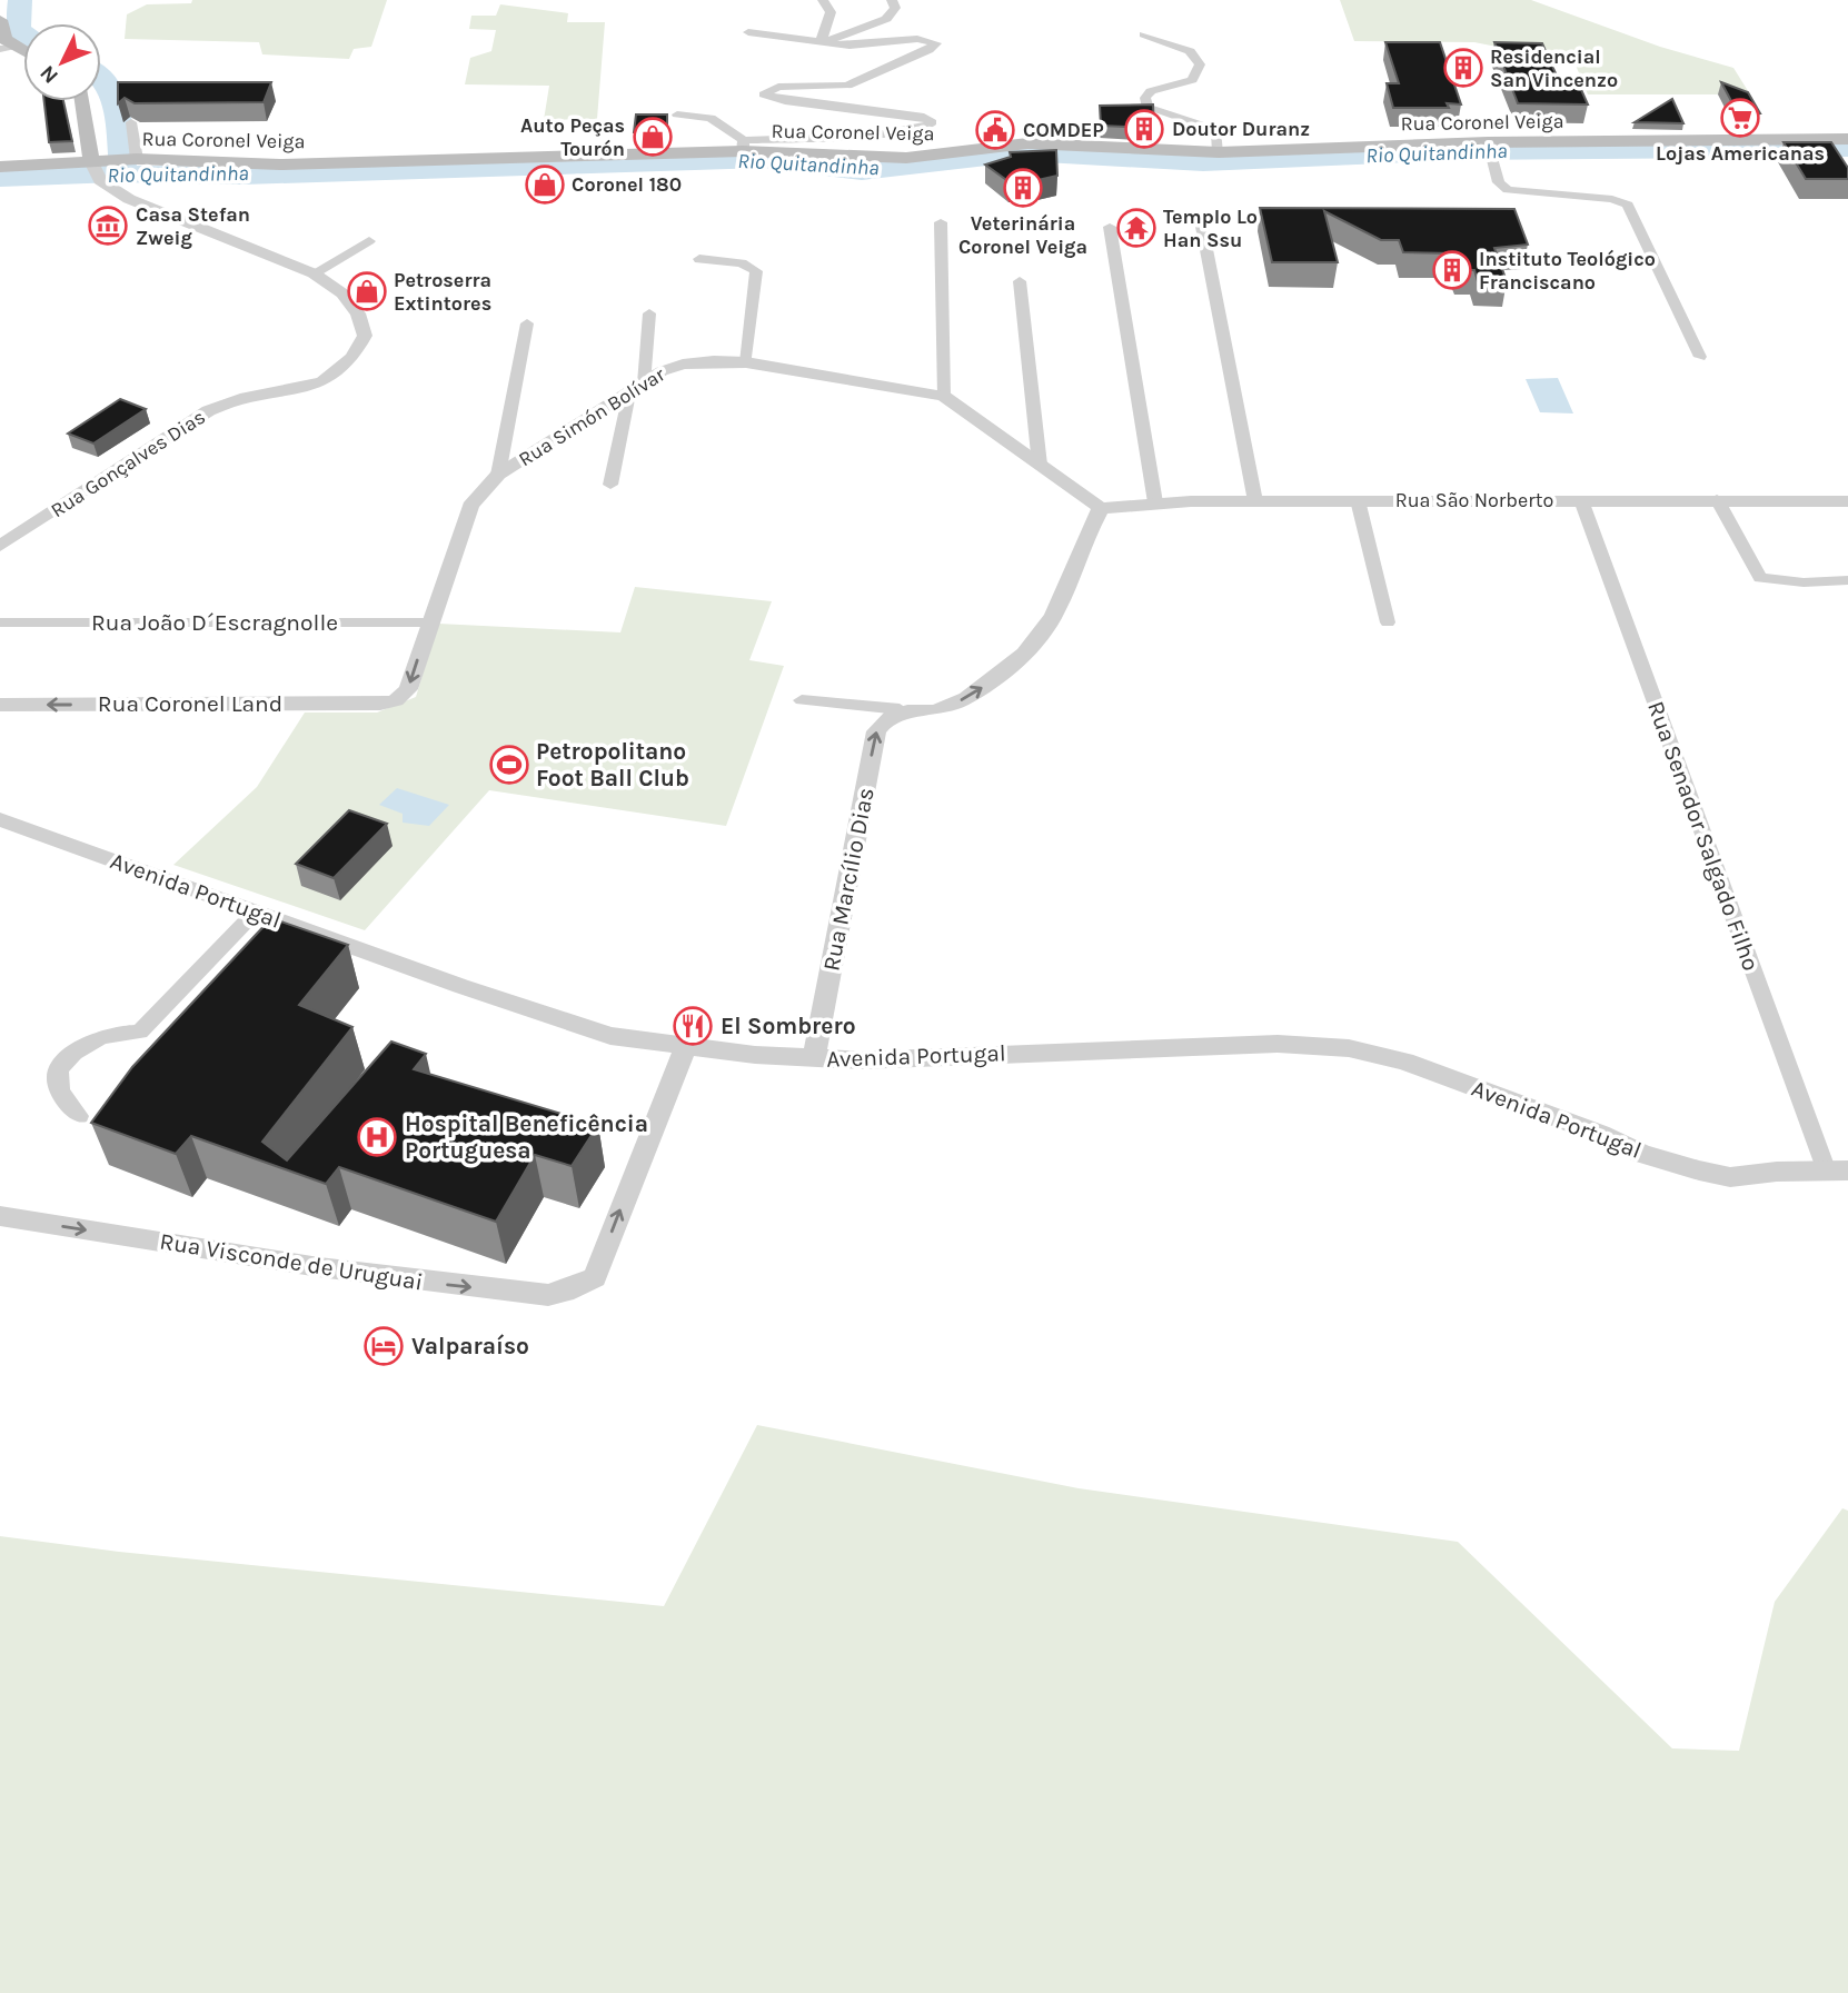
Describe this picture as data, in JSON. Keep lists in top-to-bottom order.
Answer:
{
  "streets": {
    "main road": ["Rua Coronel Veiga"],
    "street": [
      "Rua Simón Bolívar",
      "Rua Gonçalves Dias",
      "Rua São Norberto",
      "Rua João D´Escragnolle",
      "Rua Coronel Land",
      "Rua Senador Salgado Filho",
      "Rua Marcílio Dias",
      "Avenida Portugal",
      "Rua Visconde de Uruguai"
    ]
  },
  "crossings": [
    ["Rua Coronel Veiga", "Rua Gonçalves Dias"],
    ["Rua Simón Bolívar", "Rua São Norberto"],
    ["Rua Simón Bolívar", "Rua João D´Escragnolle"],
    ["Rua Simón Bolívar", "Rua Coronel Land"],
    ["Rua São Norberto", "Rua Senador Salgado Filho"],
    ["Rua Senador Salgado Filho", "Avenida Portugal"],
    ["Rua Marcílio Dias", "Avenida Portugal"],
    ["Avenida Portugal", "Rua Visconde de Uruguai"]
  ],
  "one_way": ["Rua Coronel Land", "Rua Marcílio Dias", "Rua Visconde de Uruguai"],
  "water": ["Rio Quitandinha"],
  "places": {
    "building": [
      "Residencial San Vincenzo",
      "Doutor Duranz",
      "Veterinária Coronel Veiga",
      "Instituto Teológico Franciscano"
    ],
    "supermarket": ["Lojas Americanas"],
    "public building": ["COMDEP"],
    "shop": ["Auto Peças Tourón", "Coronel 180", "Petroserra Extintores"],
    "museum": ["Casa Stefan Zweig"],
    "temple": ["Templo Lo Han Ssu"],
    "sports": ["Petropolitano Foot Ball Club"],
    "restaurant": ["El Sombrero"],
    "hospital": ["Hospital Beneficência Portuguesa"],
    "hotel": ["Valparaíso"]
  },
  "north": "bottom left"
}
